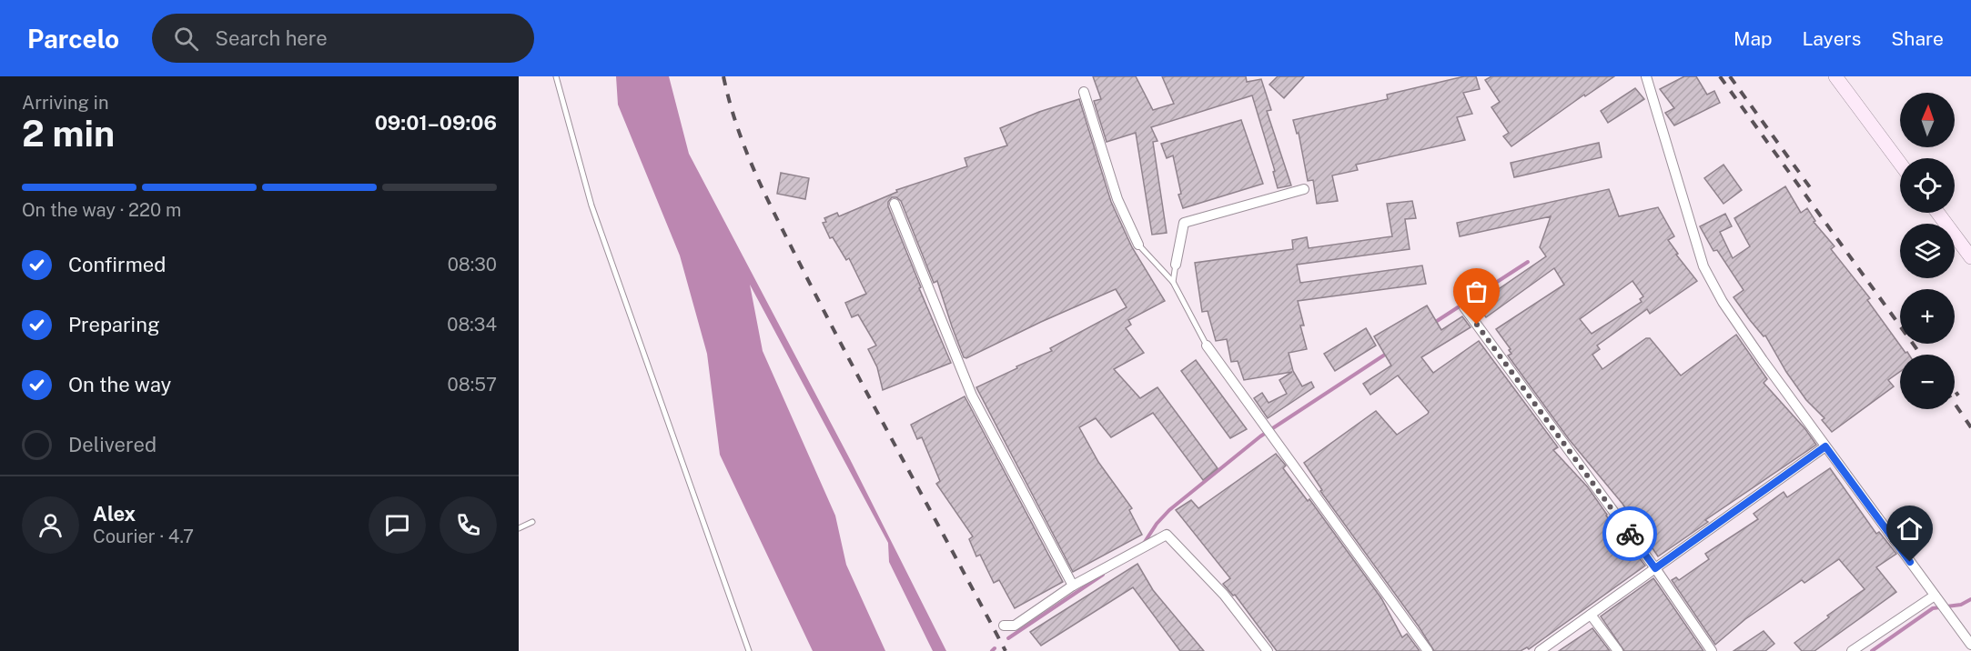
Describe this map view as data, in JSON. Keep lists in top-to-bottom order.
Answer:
{
  "north": "top",
  "page": {
    "header": "Parcelo",
    "search": "Search here",
    "nav": ["Map", "Layers", "Share"],
    "heading": ["2 min", "Arriving in", "09:01–09:06"],
    "panel": ["Alex", "Courier · 4.7"],
    "map_buttons": ["+", "−"],
    "bar": "On the way · 220 m",
    "list": [
      ["Confirmed", "08:30"],
      ["Preparing", "08:34"],
      ["On the way", "08:57"],
      "Delivered"
    ]
  }
}
